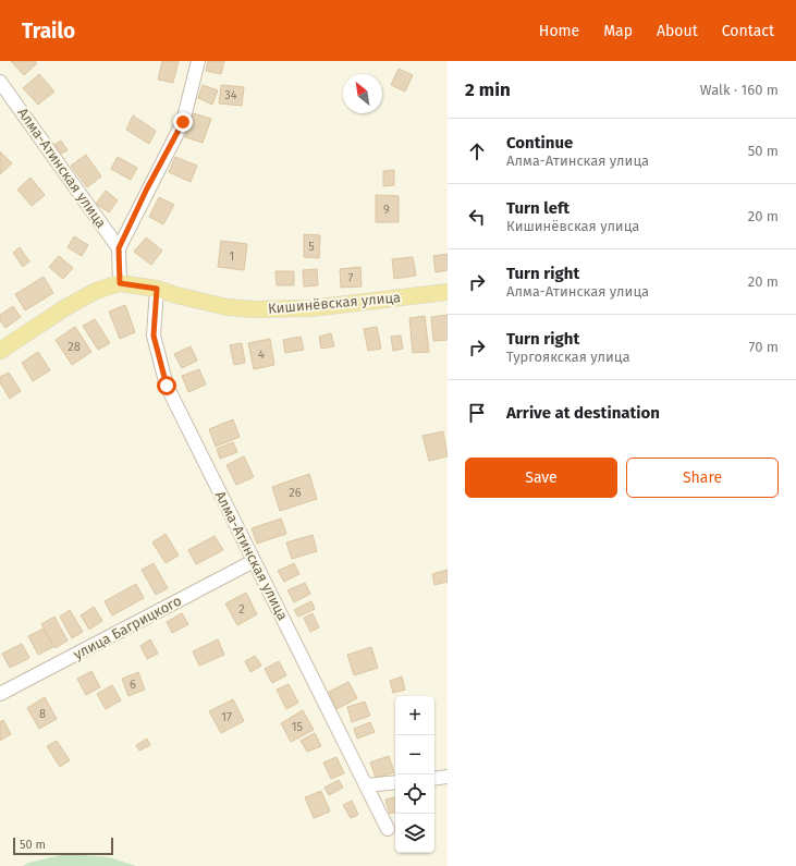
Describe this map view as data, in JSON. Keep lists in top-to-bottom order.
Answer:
{
  "streets": {
    "main road": ["Кишинёвская улица"],
    "street": ["Алма-Атинская улица", "улица Багрицкого"]
  },
  "crossings": [
    ["Алма-Атинская улица", "Кишинёвская улица"],
    ["Алма-Атинская улица", "улица Багрицкого"]
  ],
  "house_numbers": [
    "34",
    "9",
    "5",
    "1",
    "7",
    "28",
    "4",
    "26",
    "2",
    "6",
    "8",
    "17",
    "15"
  ],
  "scale_bar": "50 m",
  "north": "top left",
  "page": {
    "header": "Trailo",
    "nav": [
      "Home",
      "Map",
      "About",
      "Contact"
    ],
    "heading": ["2 min", "Walk · 160 m"],
    "list": [
      ["Continue", "Алма-Атинская улица", "50 m"],
      ["Turn left", "Кишинёвская улица", "20 m"],
      ["Turn right", "Алма-Атинская улица", "20 m"],
      ["Turn right", "Тургоякская улица", "70 m"],
      "Arrive at destination"
    ],
    "buttons": ["Save", "Share"],
    "map_buttons": ["+", "−"],
    "scale": "50 m"
  }
}
